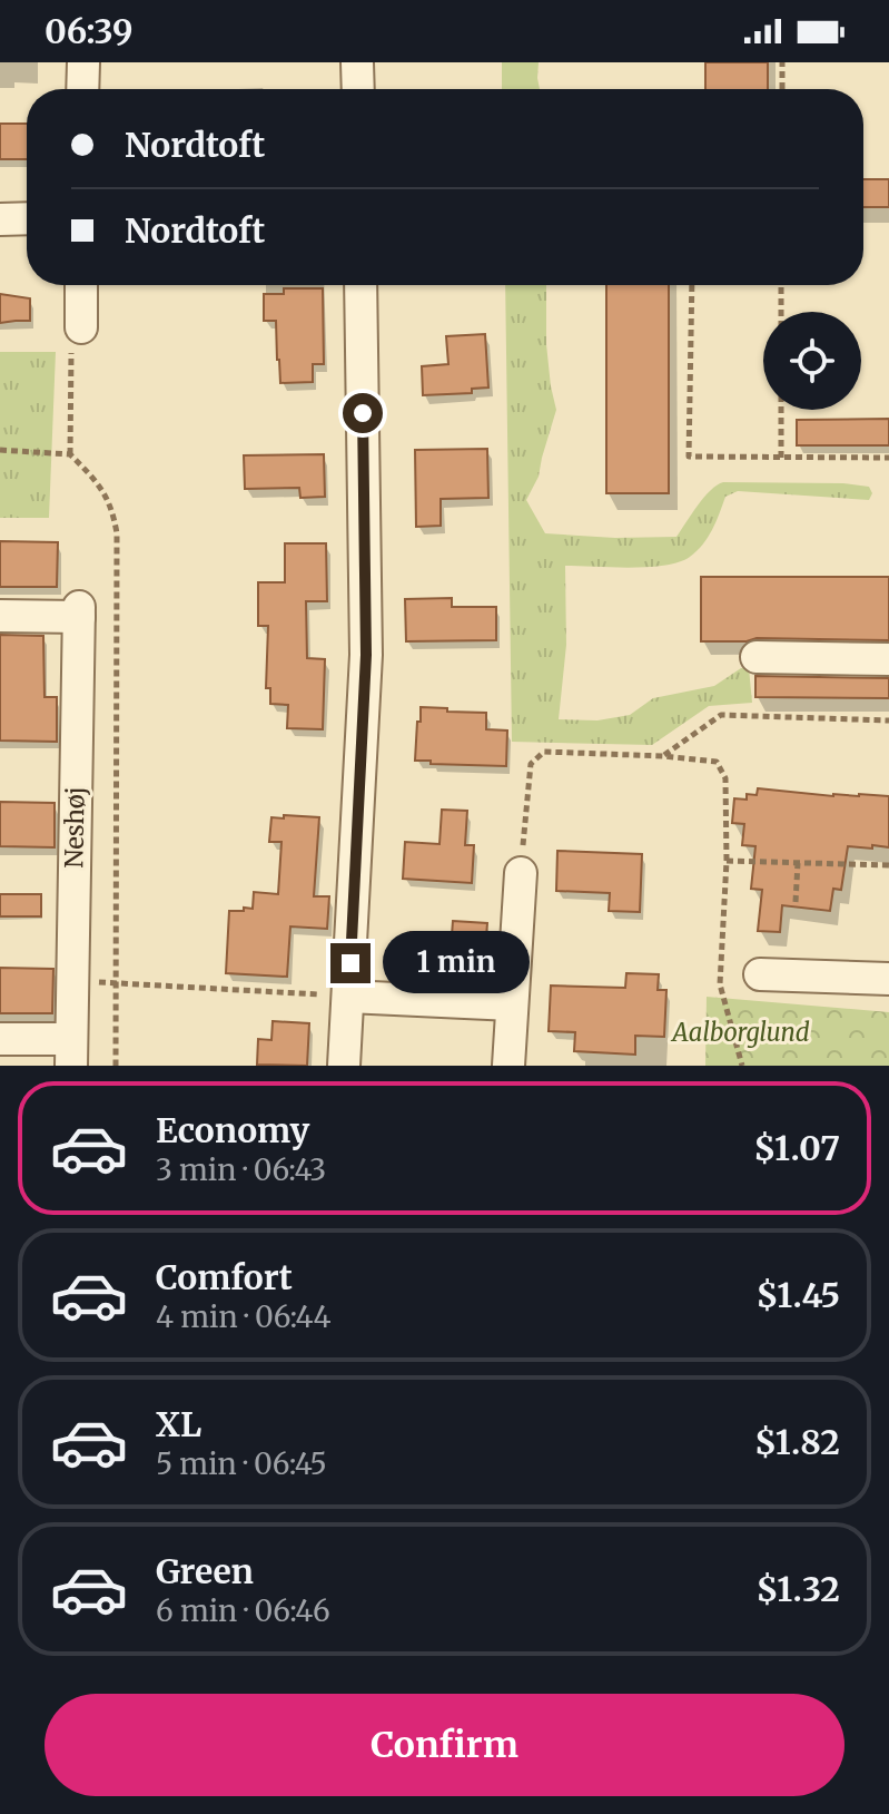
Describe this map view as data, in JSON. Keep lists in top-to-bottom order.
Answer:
{
  "streets": {
    "street": ["Neshøj"]
  },
  "parks": ["Aalborglund"],
  "page": {
    "status": "06:39",
    "banner": ["Nordtoft", "Nordtoft"],
    "bubble": "1 min",
    "list": [
      {
        "name": "Economy",
        "note": "3 min · 06:43",
        "value": "$1.07"
      },
      {
        "name": "Comfort",
        "note": "4 min · 06:44",
        "value": "$1.45"
      },
      {
        "name": "XL",
        "note": "5 min · 06:45",
        "value": "$1.82"
      },
      {
        "name": "Green",
        "note": "6 min · 06:46",
        "value": "$1.32"
      }
    ],
    "buttons": "Confirm"
  }
}
